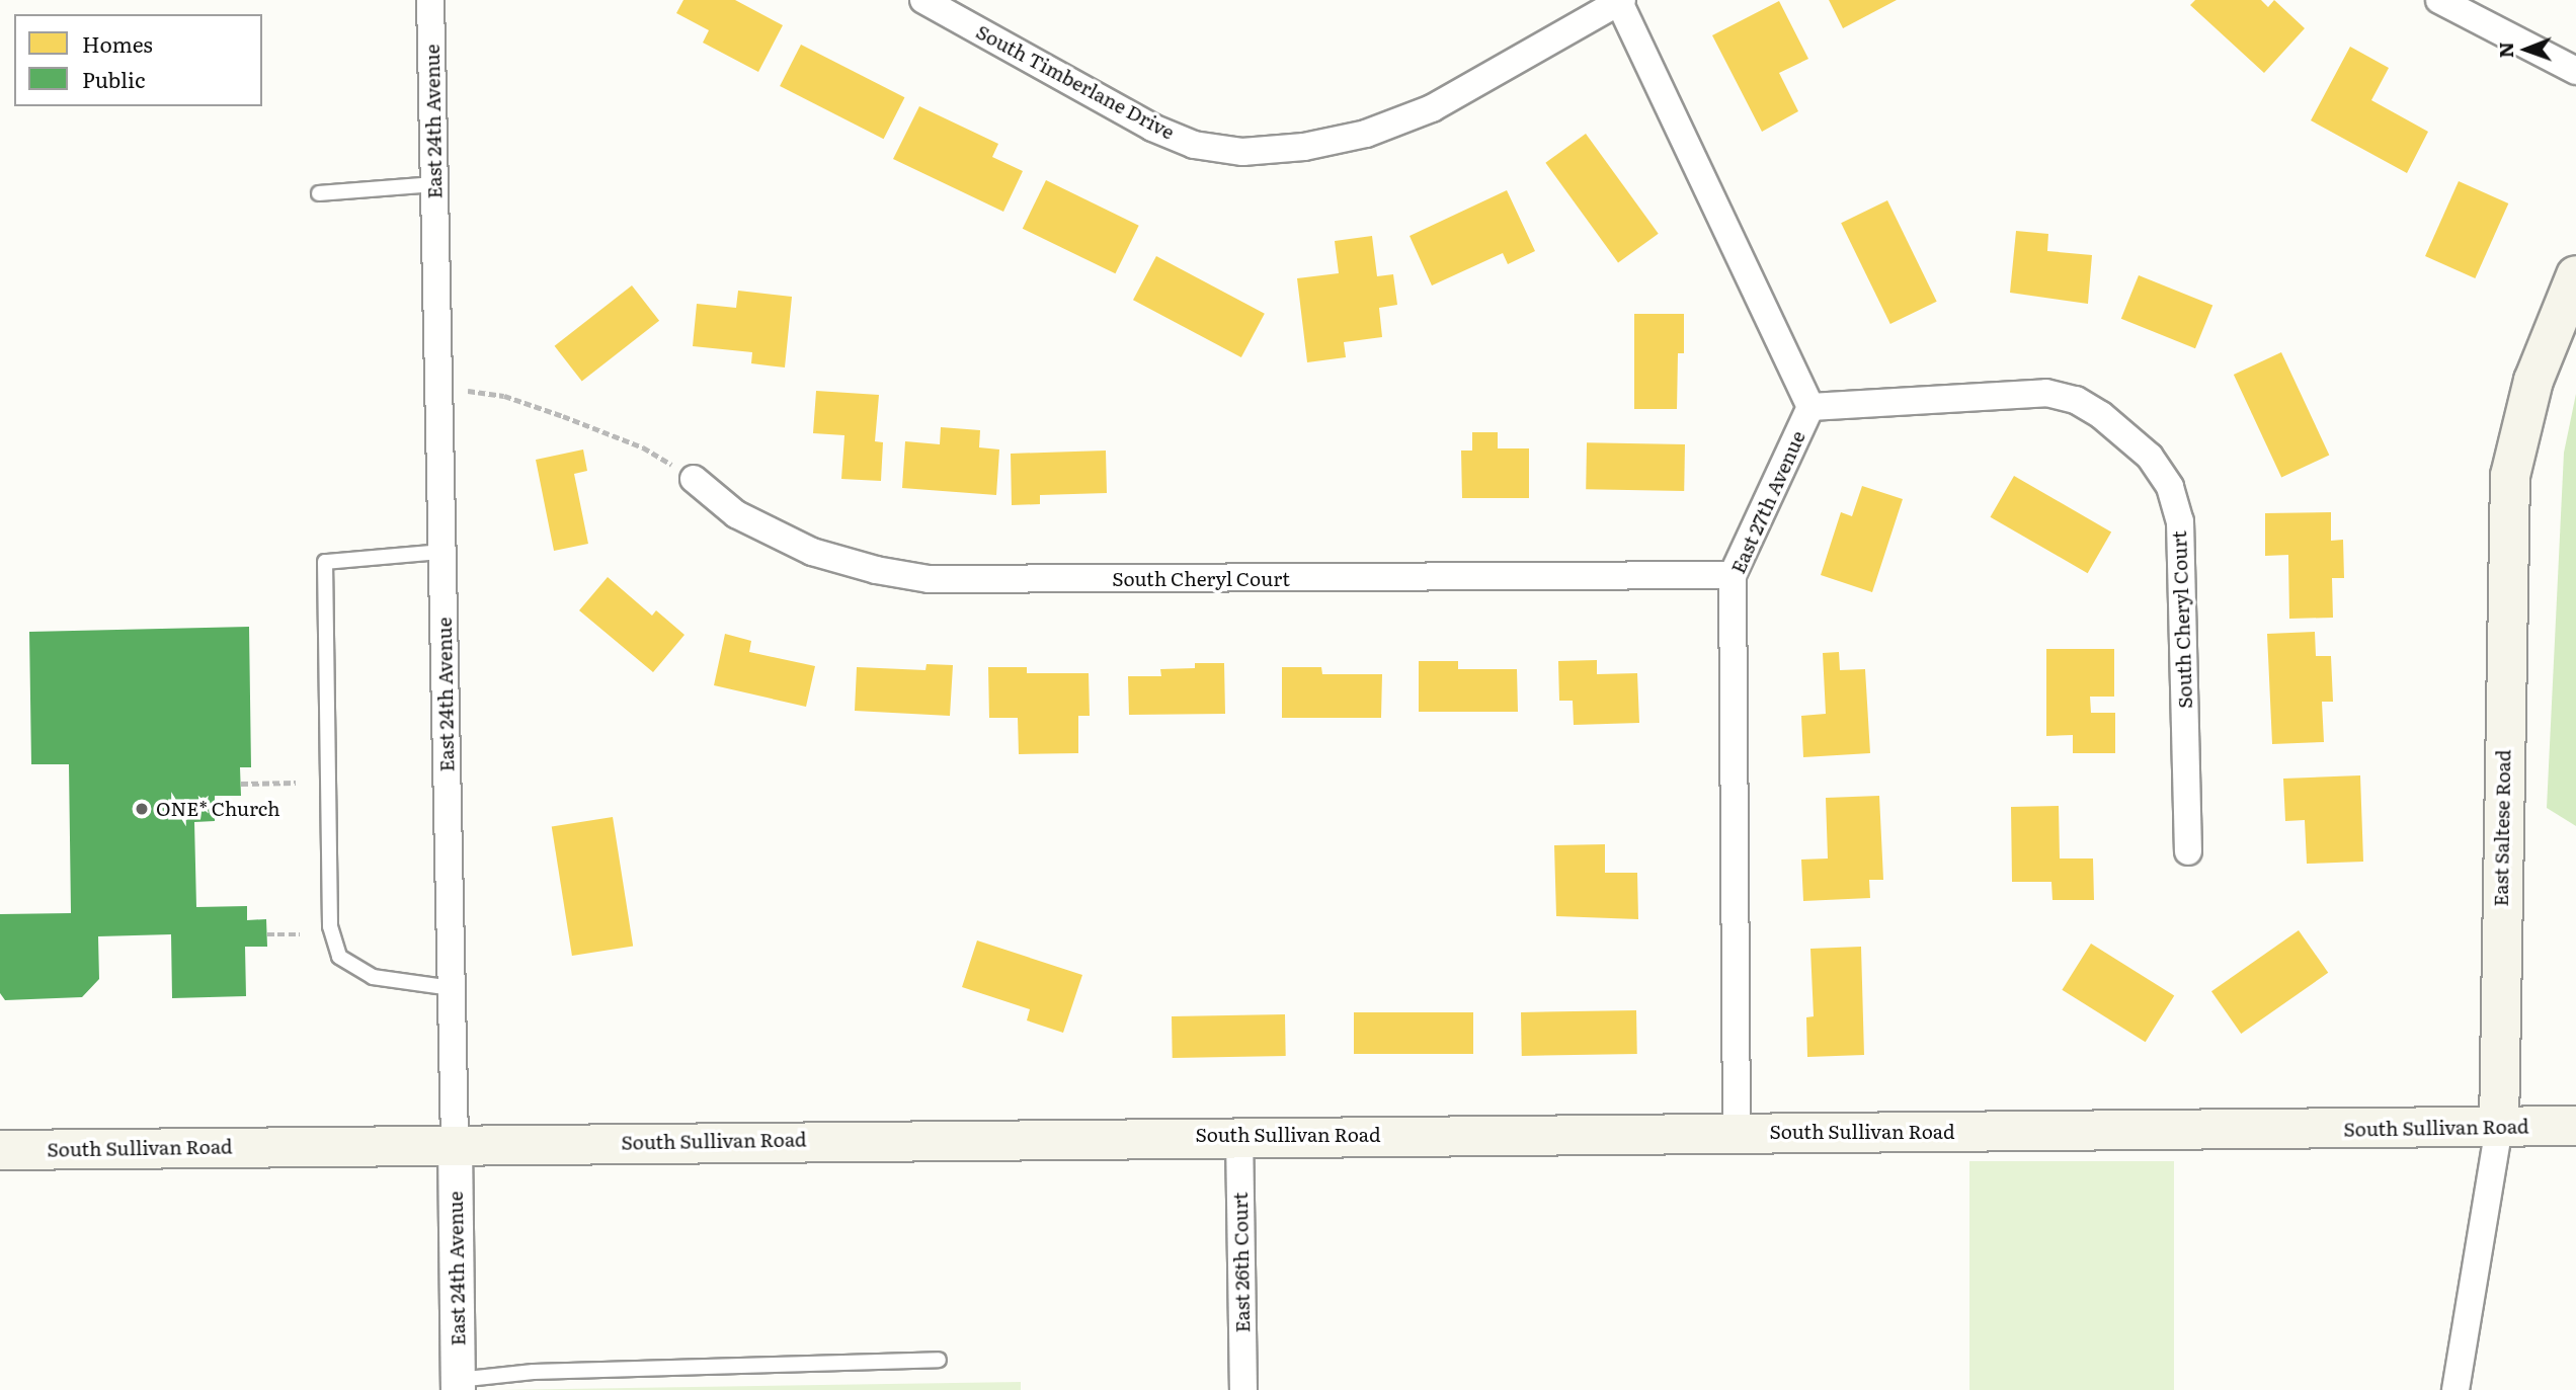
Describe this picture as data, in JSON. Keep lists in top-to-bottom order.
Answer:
{
  "streets": {
    "main road": ["East Saltese Road", "South Sullivan Road"],
    "street": [
      "South Timberlane Drive",
      "East 24th Avenue",
      "East 27th Avenue",
      "South Cheryl Court",
      "East 26th Court"
    ]
  },
  "crossings": [
    ["South Timberlane Drive", "East 27th Avenue"],
    ["East 24th Avenue", "South Sullivan Road"],
    ["East 27th Avenue", "South Cheryl Court"],
    ["East 27th Avenue", "South Sullivan Road"],
    ["East Saltese Road", "South Sullivan Road"],
    ["South Sullivan Road", "East 26th Court"]
  ],
  "places": ["ONE* Church"],
  "legend": ["Homes", "Public"],
  "north": "left"
}
